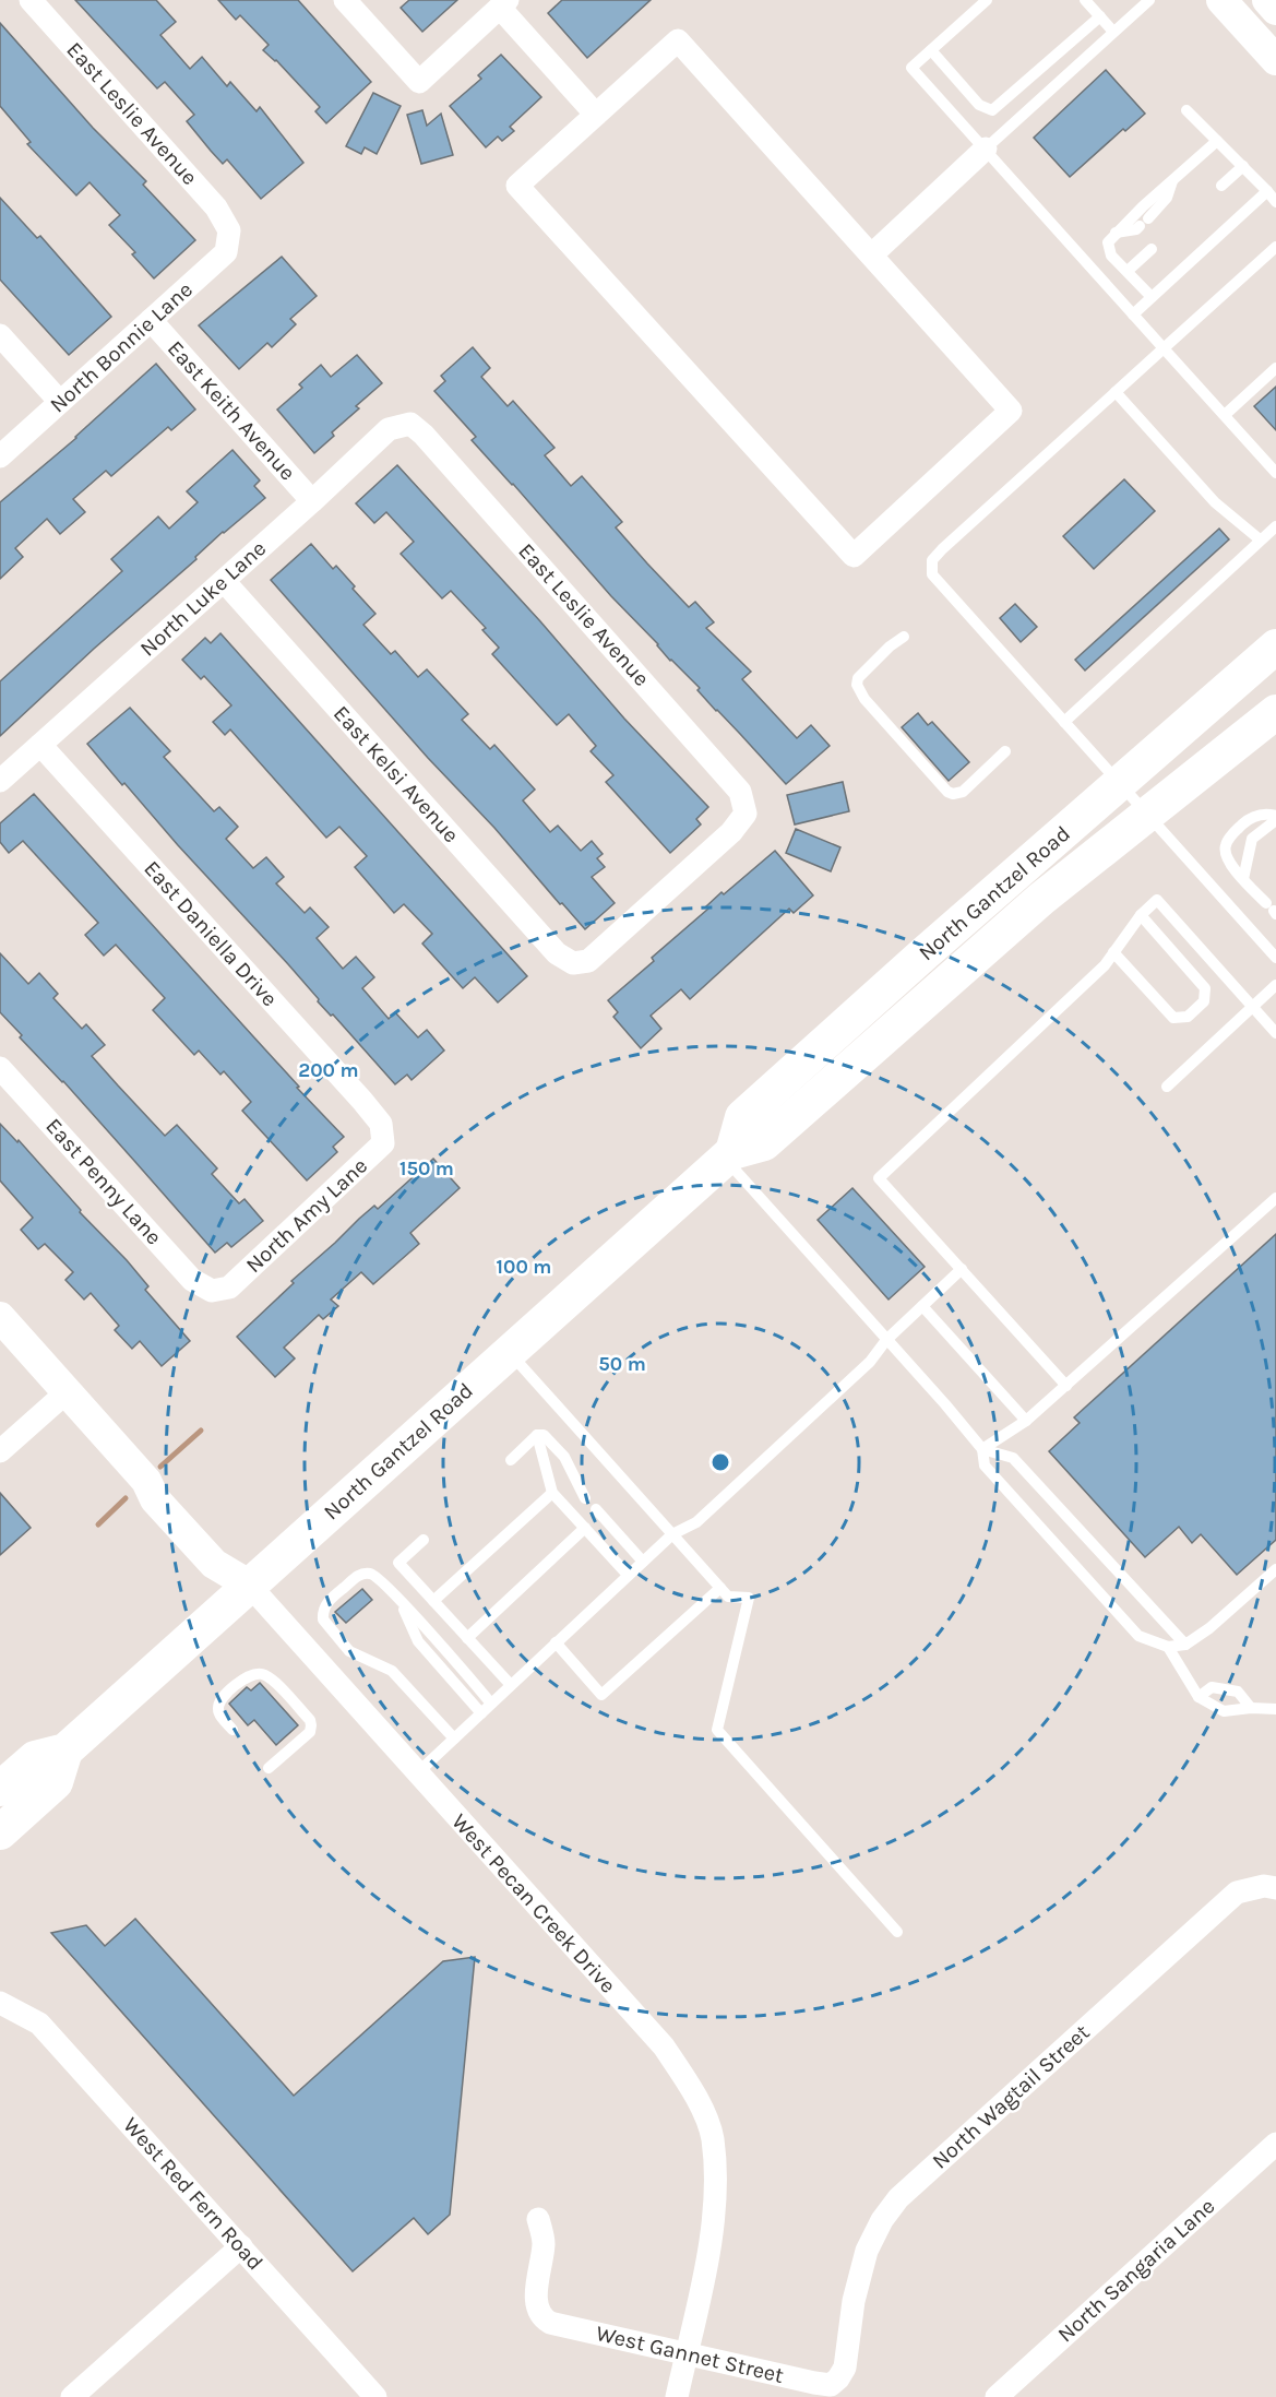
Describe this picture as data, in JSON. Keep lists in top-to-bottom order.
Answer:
{
  "streets": {
    "main road": ["North Gantzel Road"],
    "street": [
      "East Leslie Avenue",
      "North Bonnie Lane",
      "East Keith Avenue",
      "North Luke Lane",
      "East Kelsi Avenue",
      "East Daniella Drive",
      "East Penny Lane",
      "North Amy Lane",
      "West Pecan Creek Drive",
      "North Wagtail Street",
      "West Red Fern Road",
      "North Sangaria Lane",
      "West Gannet Street"
    ]
  },
  "crossings": [
    ["East Leslie Avenue", "North Bonnie Lane"],
    ["East Leslie Avenue", "North Luke Lane"],
    ["East Leslie Avenue", "East Kelsi Avenue"],
    ["North Bonnie Lane", "East Keith Avenue"],
    ["East Keith Avenue", "North Luke Lane"],
    ["North Luke Lane", "East Kelsi Avenue"],
    ["North Luke Lane", "East Daniella Drive"],
    ["North Gantzel Road", "West Pecan Creek Drive"],
    ["East Daniella Drive", "North Amy Lane"],
    ["East Penny Lane", "North Amy Lane"],
    ["West Pecan Creek Drive", "West Gannet Street"],
    ["North Wagtail Street", "West Gannet Street"]
  ],
  "rings": [
    "200 m",
    "150 m",
    "100 m",
    "50 m"
  ]
}
